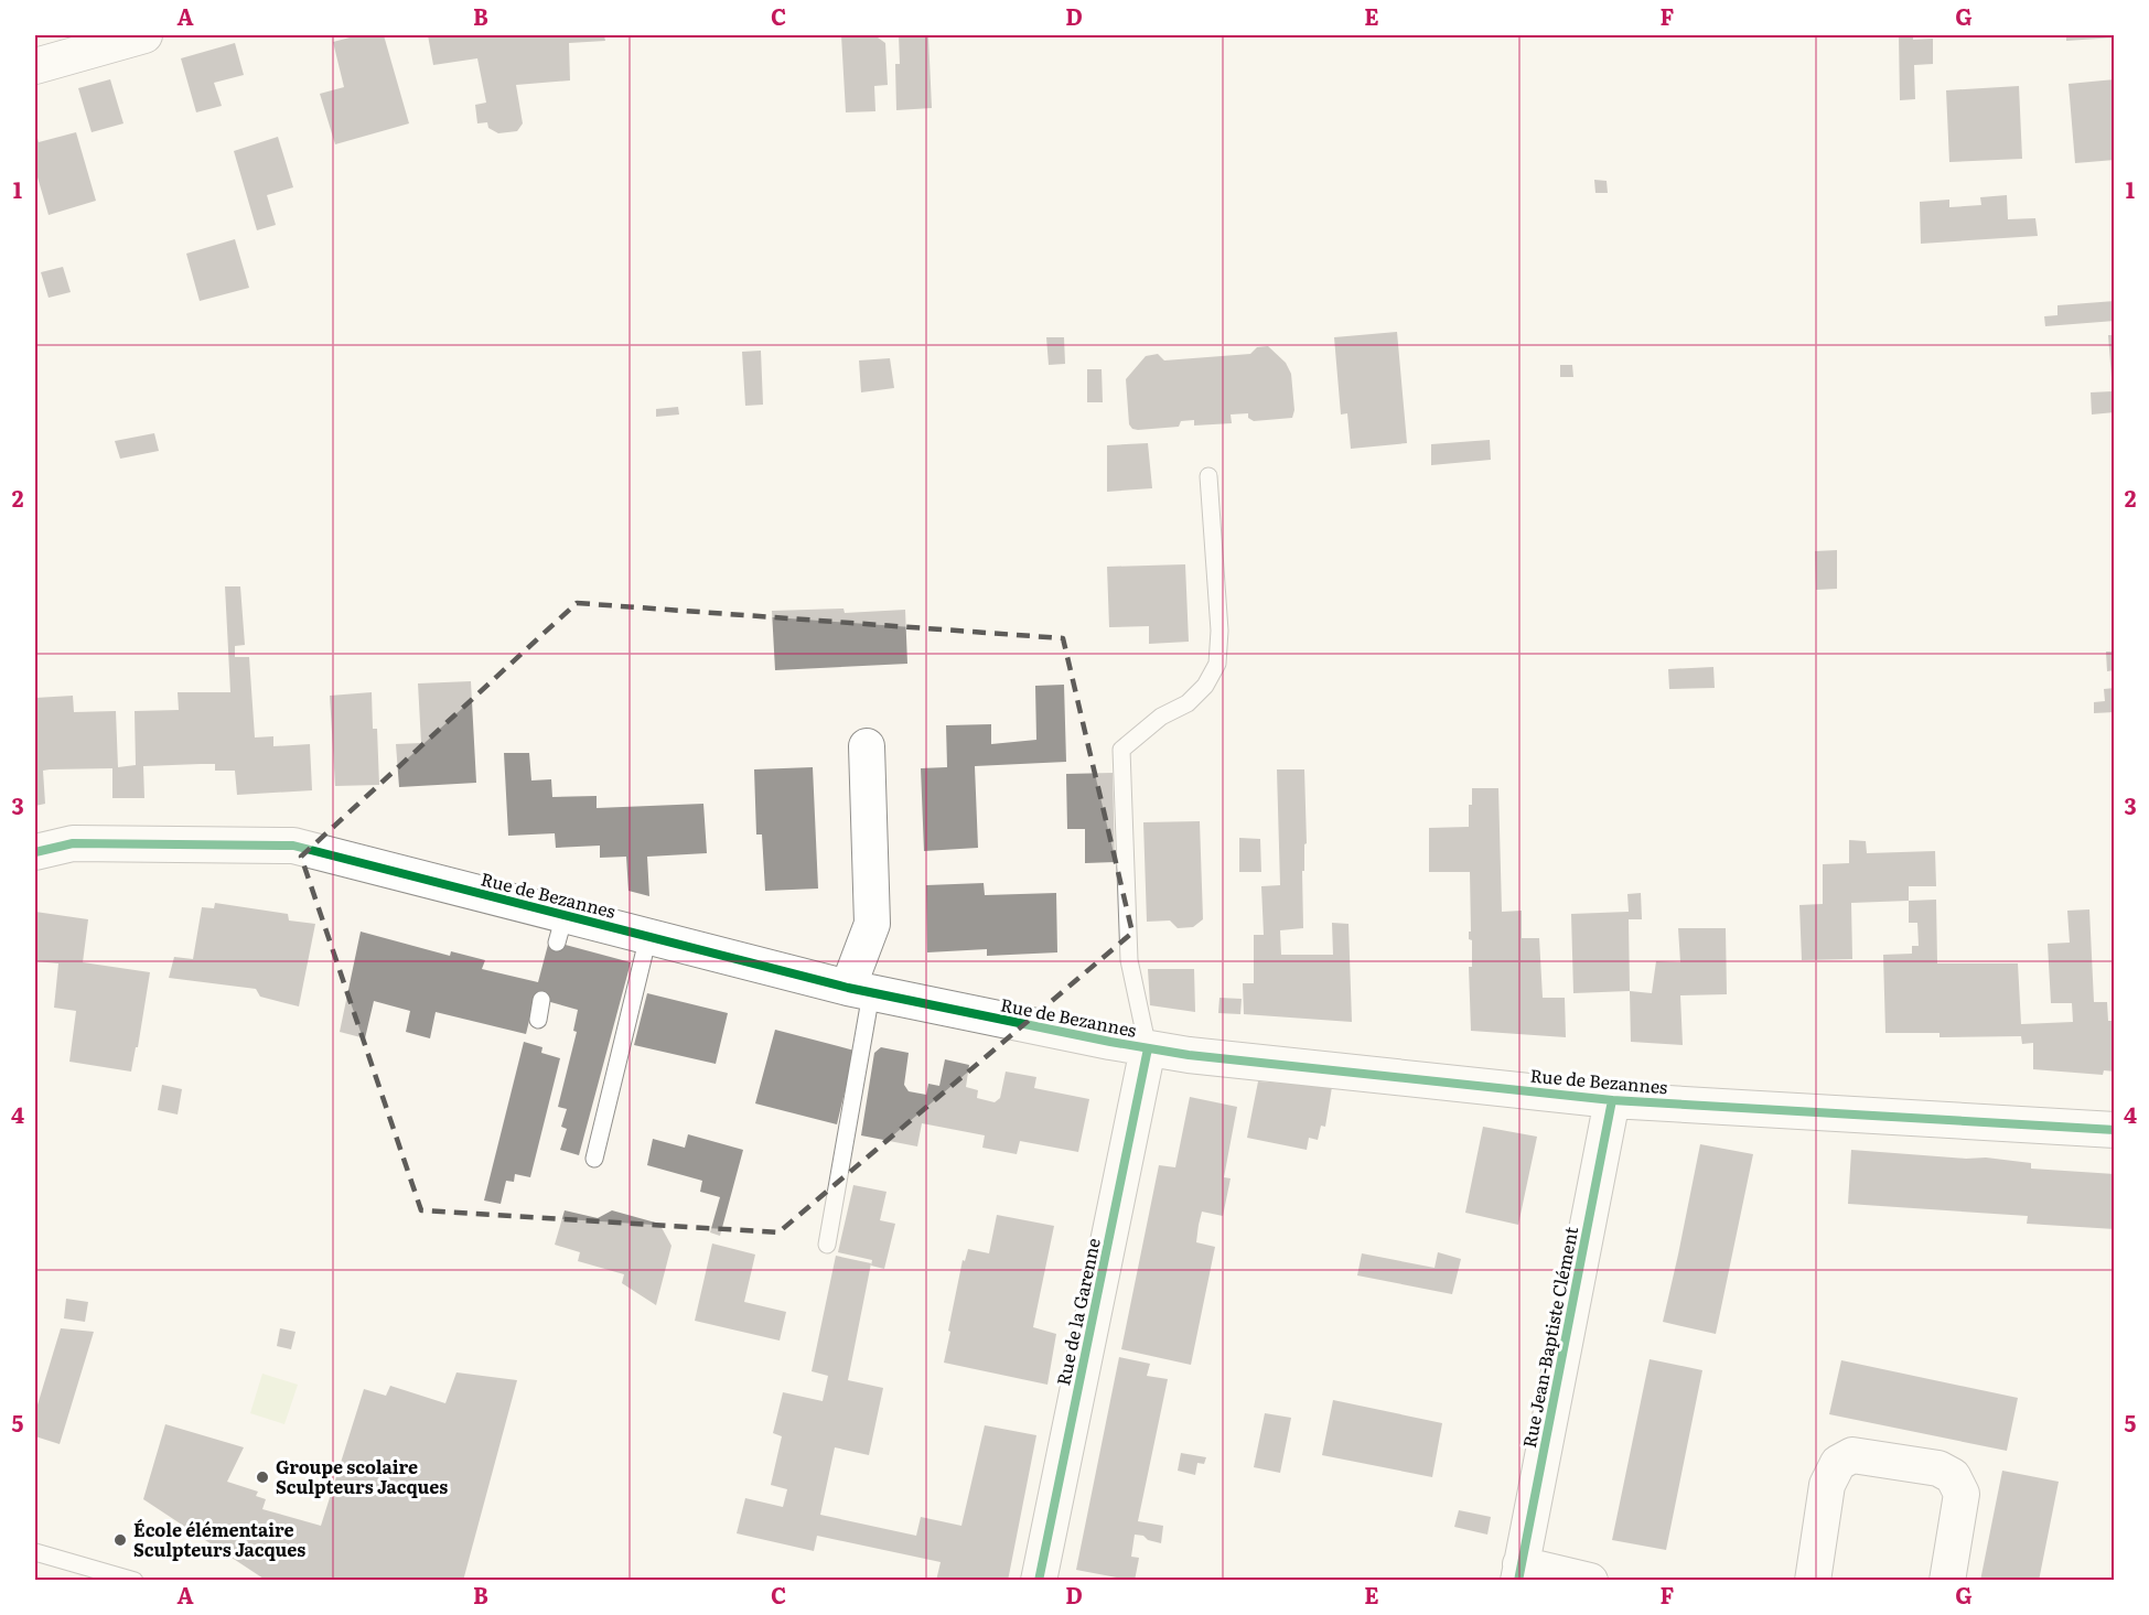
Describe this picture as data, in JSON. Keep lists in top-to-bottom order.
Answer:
{
  "streets": {
    "street": ["Rue de Bezannes", "Rue de la Garenne", "Rue Jean-Baptiste Clément"]
  },
  "crossings": [
    ["Rue de Bezannes", "Rue de la Garenne"],
    ["Rue de Bezannes", "Rue Jean-Baptiste Clément"]
  ],
  "places": ["Groupe scolaire Sculpteurs Jacques", "École élémentaire Sculpteurs Jacques"],
  "grid": {
    "columns": [
      "A",
      "B",
      "C",
      "D",
      "E",
      "F",
      "G"
    ],
    "rows": [
      "1",
      "2",
      "3",
      "4",
      "5"
    ]
  }
}
